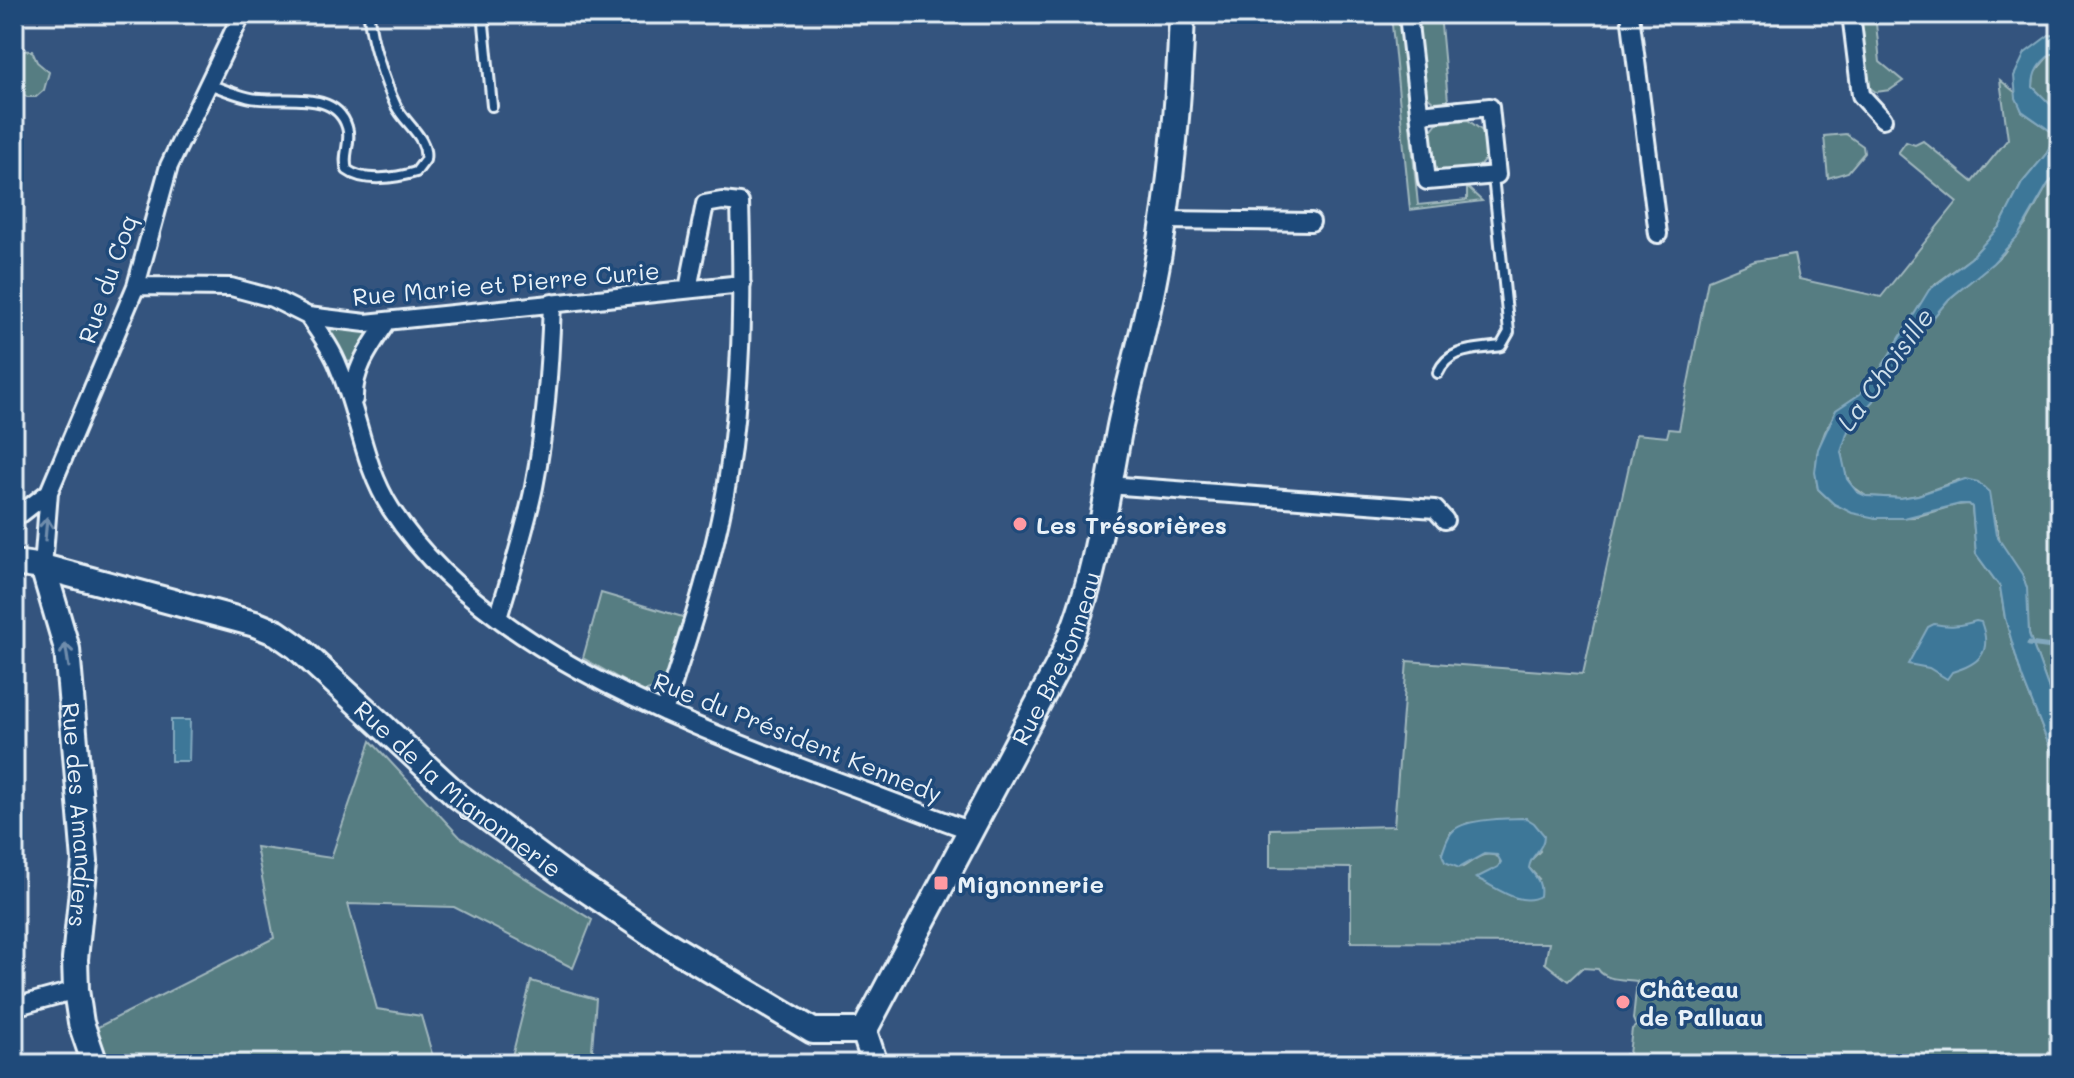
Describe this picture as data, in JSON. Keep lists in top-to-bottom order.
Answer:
{
  "streets": {
    "street": [
      "Rue du Coq",
      "Rue Marie et Pierre Curie",
      "Rue Bretonneau",
      "Rue du Président Kennedy",
      "Rue de la Mignonnerie",
      "Rue des Amandiers"
    ]
  },
  "crossings": [
    ["Rue du Coq", "Rue Marie et Pierre Curie"],
    ["Rue du Coq", "Rue de la Mignonnerie"],
    ["Rue du Coq", "Rue des Amandiers"],
    ["Rue Marie et Pierre Curie", "Rue du Président Kennedy"],
    ["Rue Bretonneau", "Rue du Président Kennedy"],
    ["Rue Bretonneau", "Rue de la Mignonnerie"],
    ["Rue de la Mignonnerie", "Rue des Amandiers"]
  ],
  "one_way": ["Rue des Amandiers"],
  "water": ["La Choisille"],
  "places": {
    "other": ["Les Trésorières", "Château de Palluau"],
    "transit": ["Mignonnerie"]
  }
}
